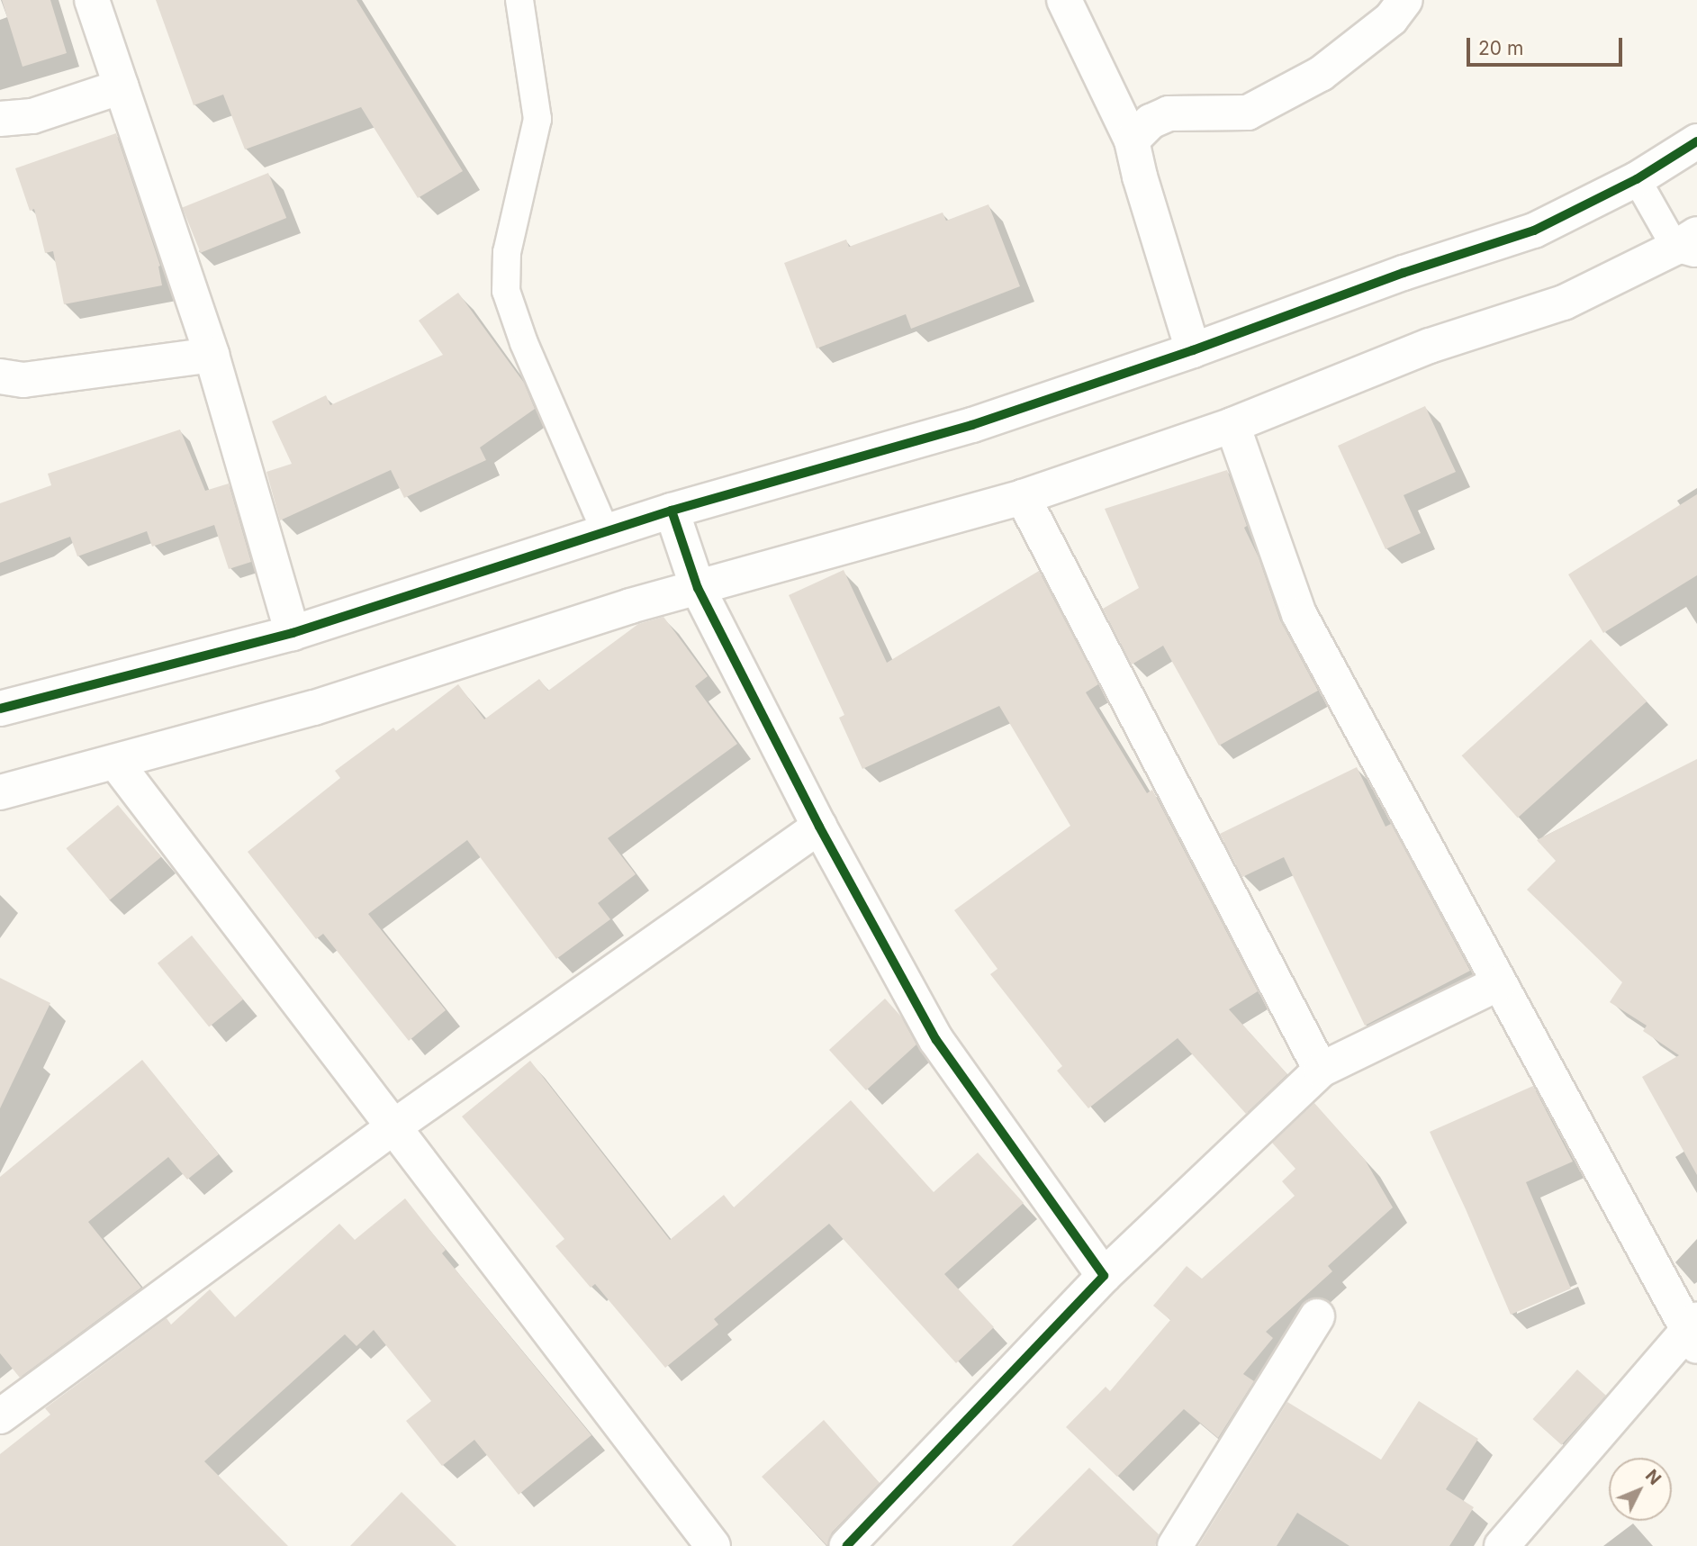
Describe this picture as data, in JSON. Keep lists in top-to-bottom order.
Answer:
{
  "scale_bar": "20 m",
  "north": "top right"
}
